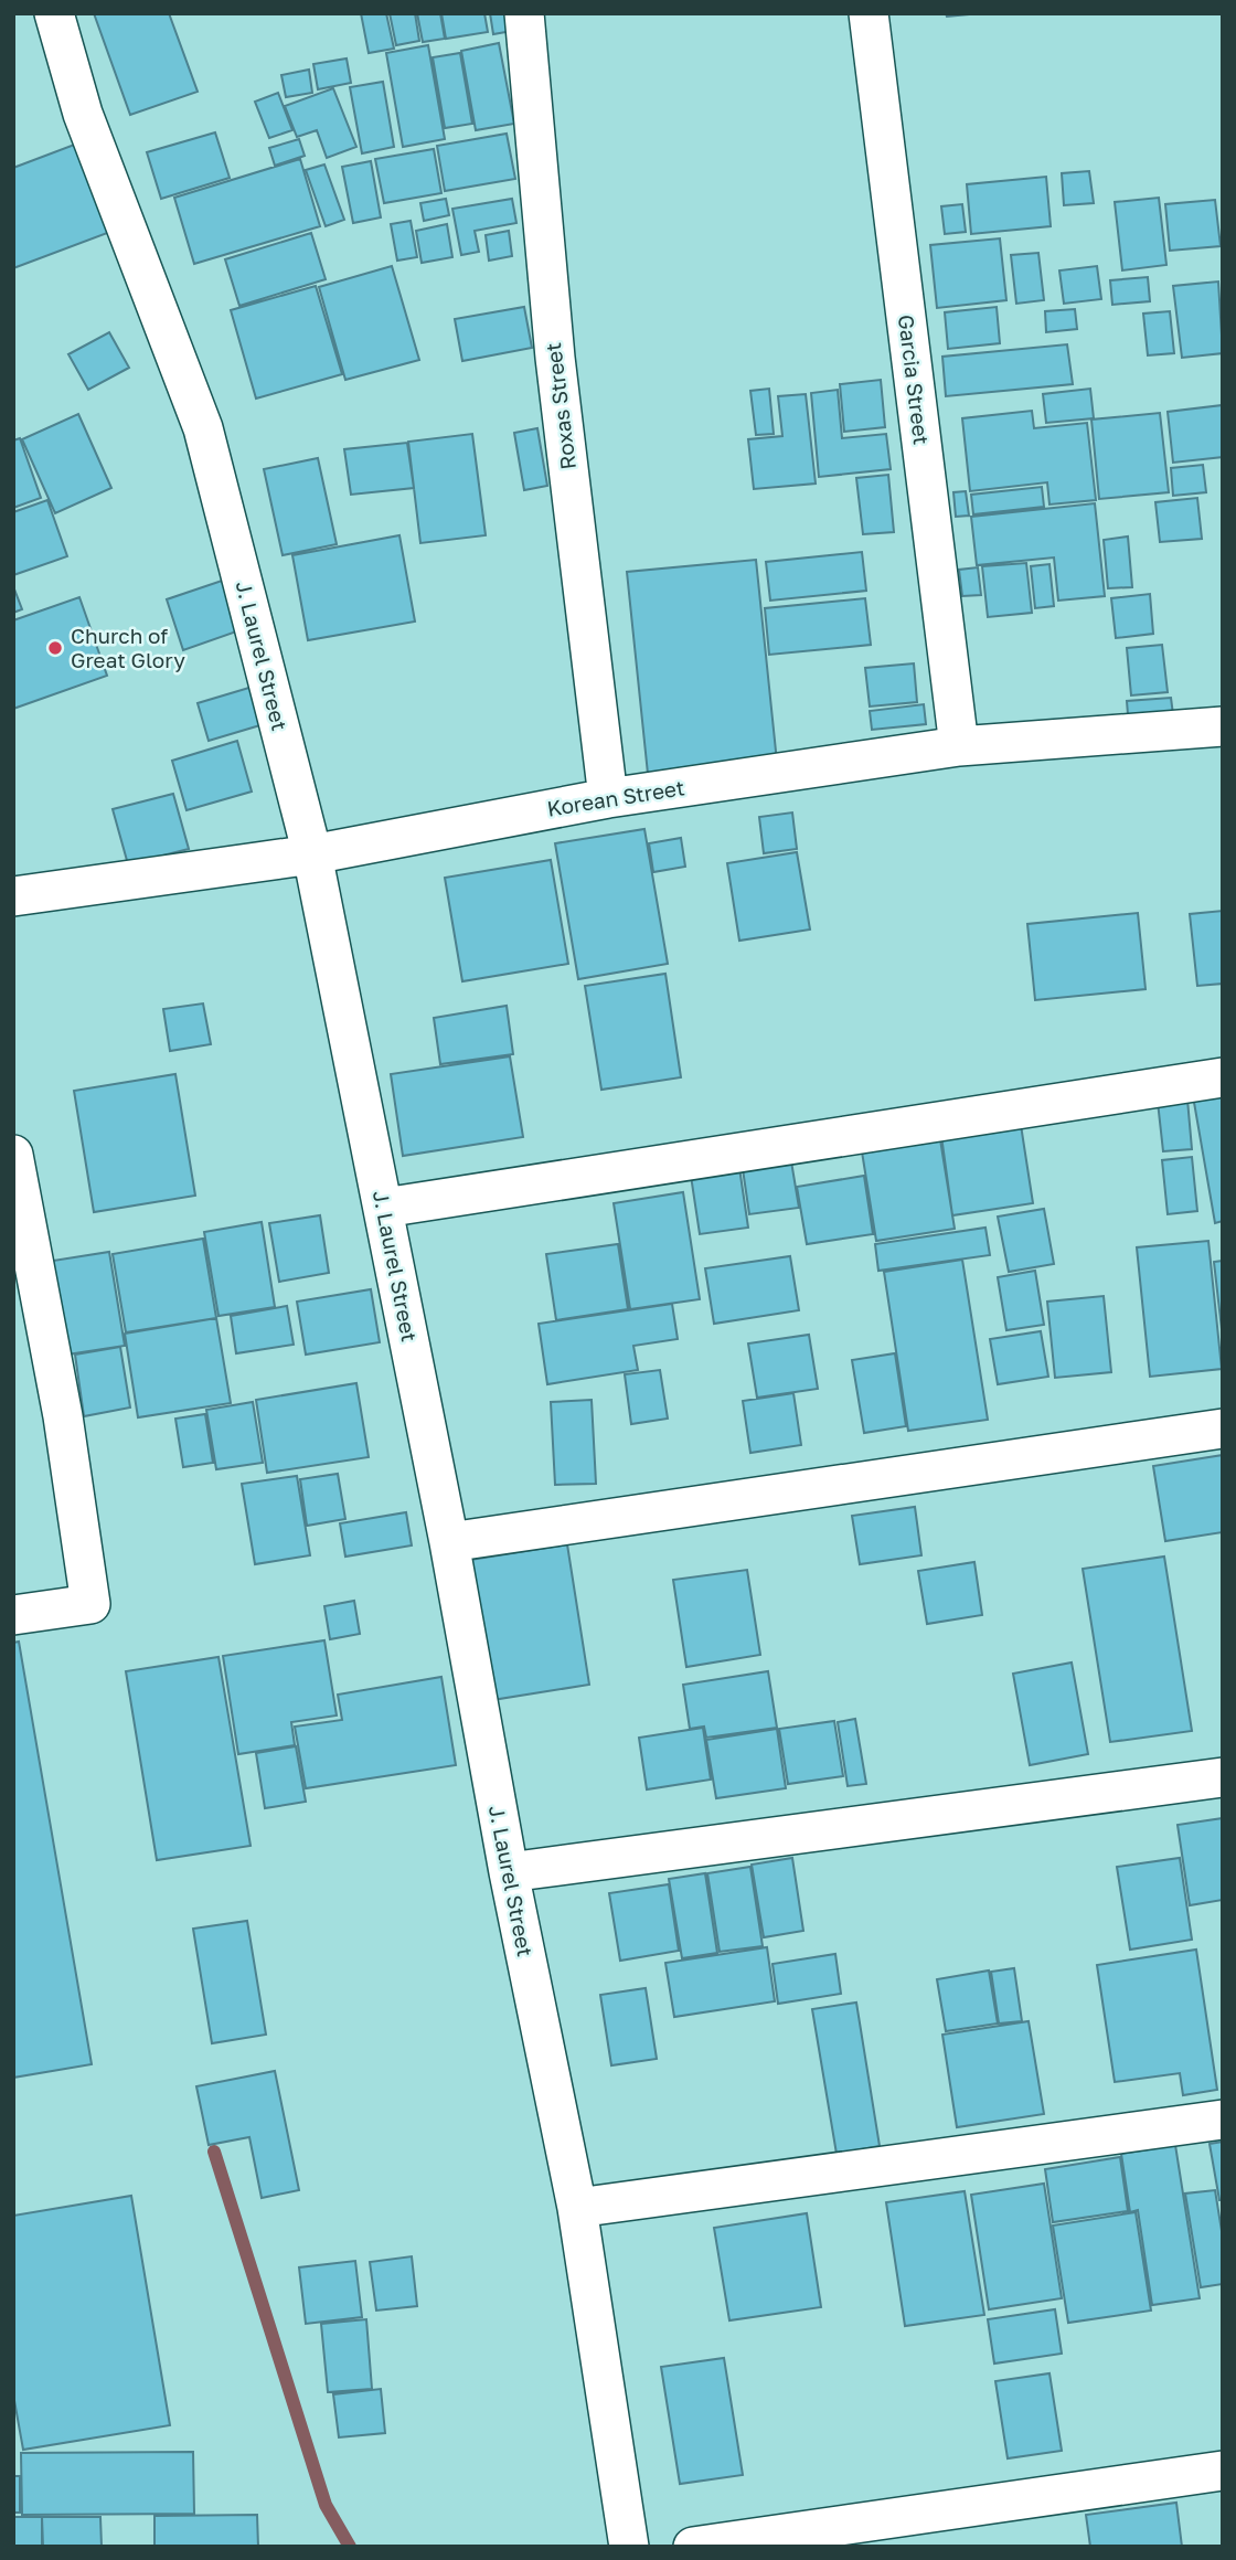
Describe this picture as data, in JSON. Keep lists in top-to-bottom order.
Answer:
{
  "streets": {
    "street": [
      "Garcia Street",
      "Roxas Street",
      "J. Laurel Street",
      "Korean Street"
    ]
  },
  "crossings": [
    ["Garcia Street", "Korean Street"],
    ["Roxas Street", "Korean Street"],
    ["J. Laurel Street", "Korean Street"]
  ],
  "places": ["Church of Great Glory"]
}
